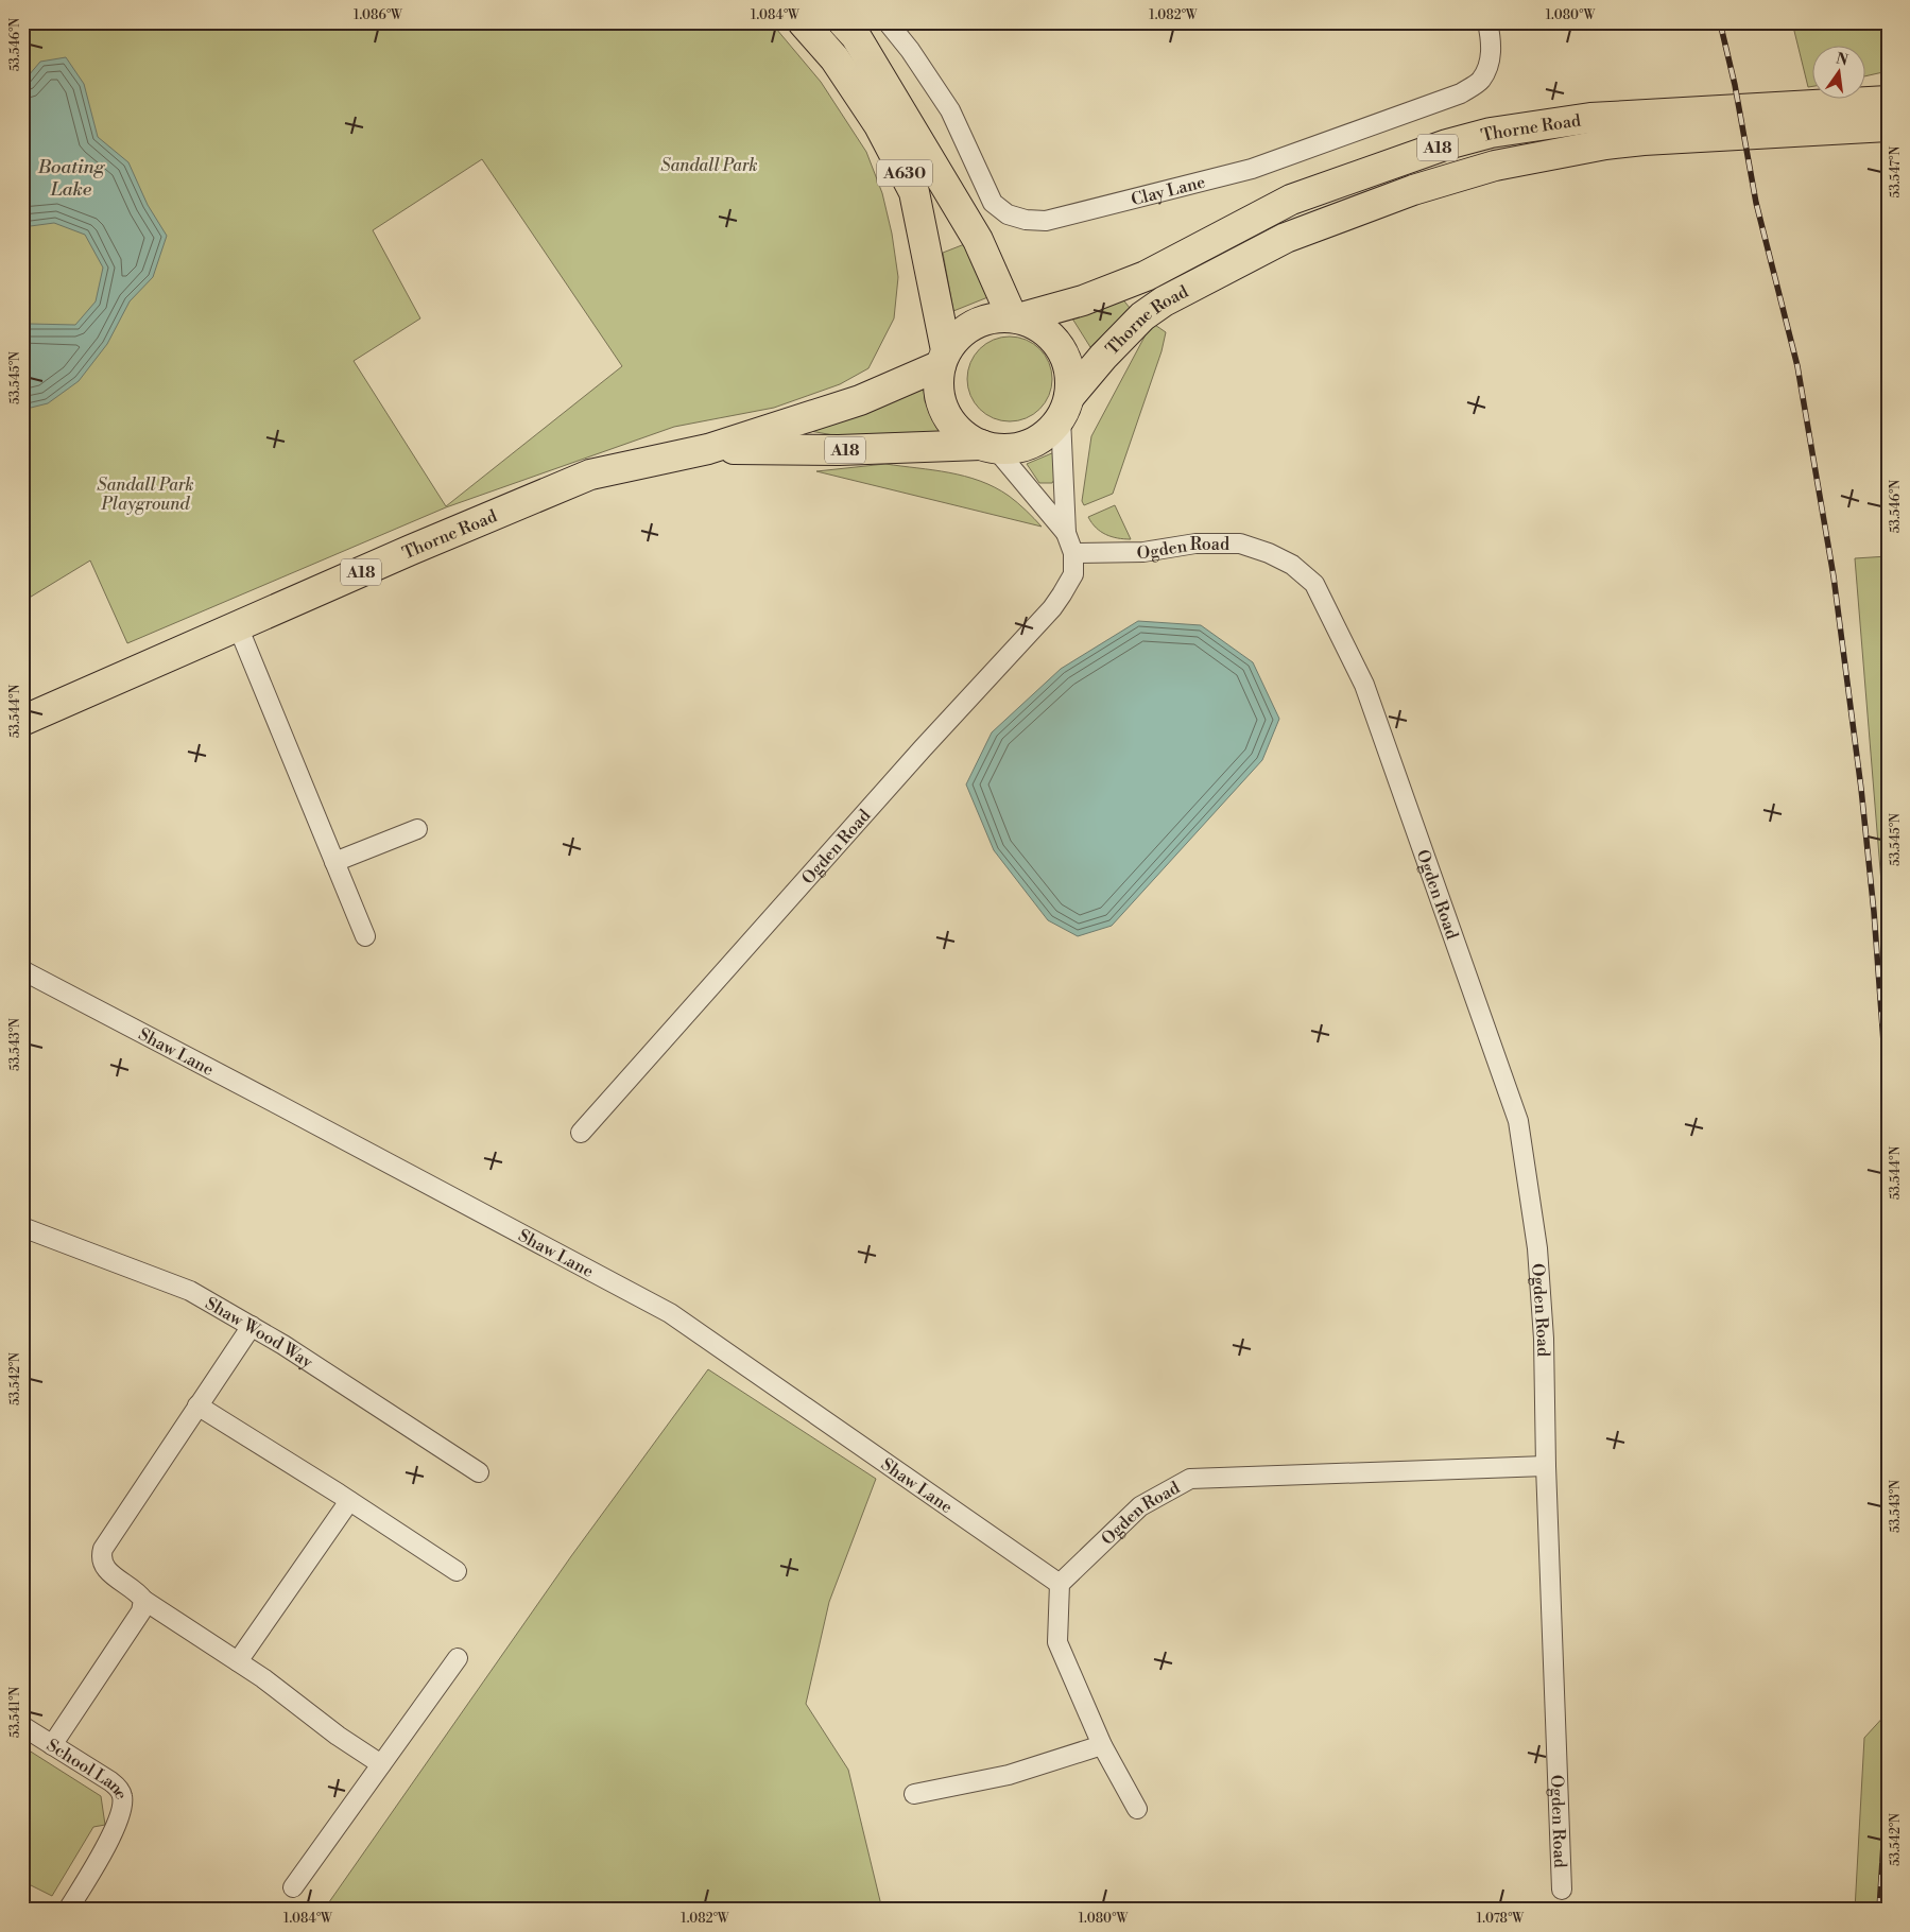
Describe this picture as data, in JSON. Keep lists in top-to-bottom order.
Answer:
{
  "streets": {
    "highway": ["Thorne Road", "A18", "A630"],
    "street": [
      "Clay Lane",
      "Ogden Road",
      "Shaw Lane",
      "Shaw Wood Way",
      "School Lane"
    ]
  },
  "crossings": [
    ["Thorne Road", "A630"],
    ["Thorne Road", "Ogden Road"],
    ["A630", "Ogden Road"],
    ["Ogden Road", "Shaw Lane"]
  ],
  "water": ["Boating Lake"],
  "parks": ["Sandall Park", "Sandall Park Playground"],
  "north": "top",
  "coordinates": [
    "1.086°W",
    "1.084°W",
    "1.082°W",
    "1.080°W",
    "53.546°N",
    "53.547°N",
    "53.545°N",
    "53.544°N",
    "53.543°N",
    "53.542°N",
    "53.541°N",
    "1.078°W"
  ]
}
